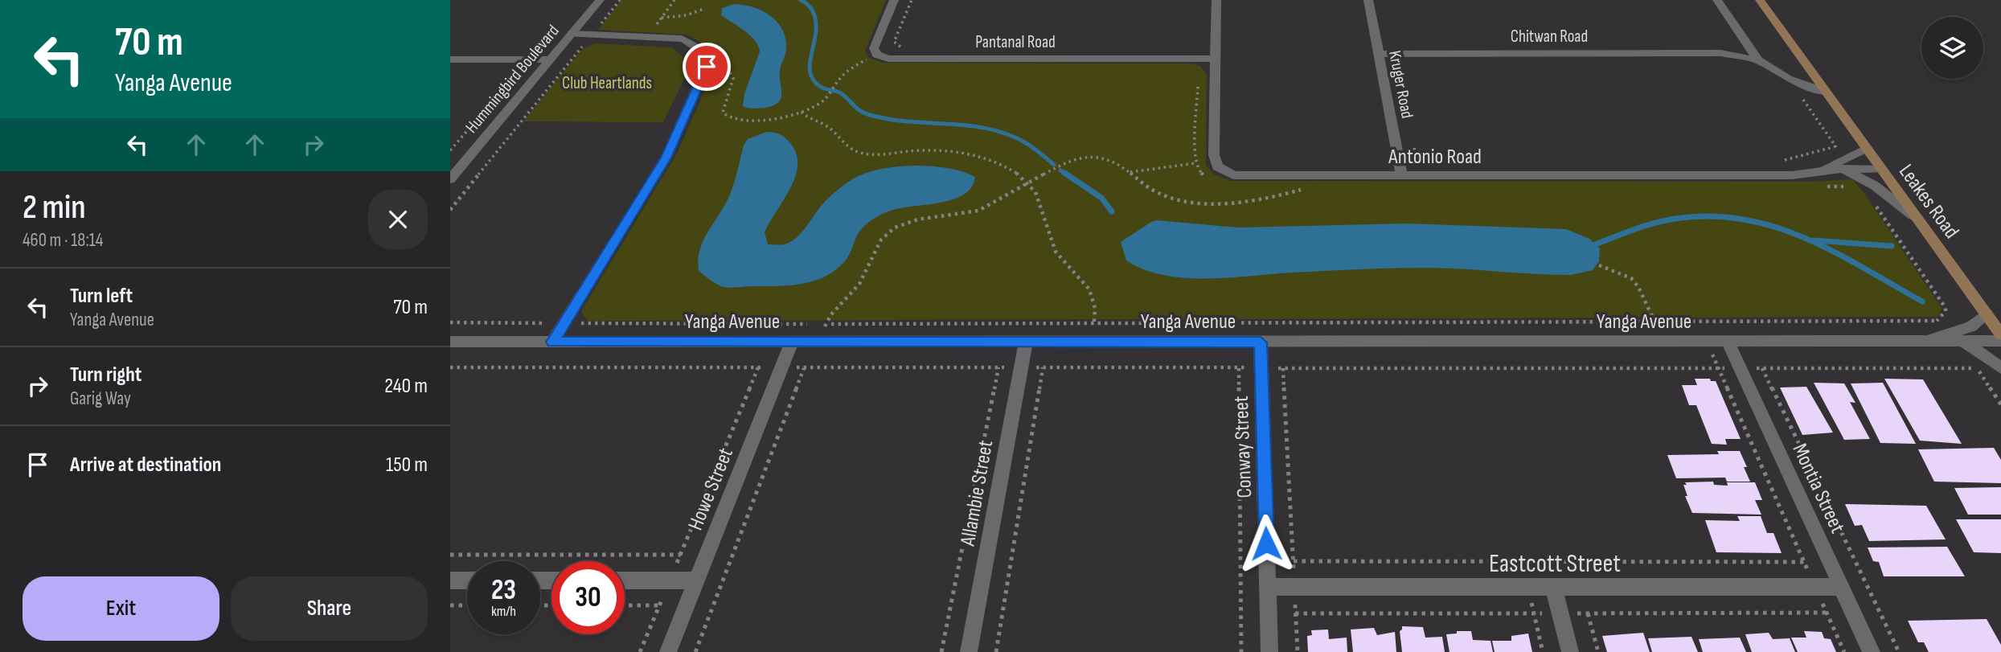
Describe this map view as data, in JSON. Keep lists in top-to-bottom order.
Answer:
{
  "streets": {
    "main road": ["Leakes Road"],
    "street": [
      "Chitwan Road",
      "Pantanal Road",
      "Hummingbird Boulevard",
      "Kruger Road",
      "Antonio Road",
      "Yanga Avenue",
      "Conway Street",
      "Montia Street",
      "Howe Street",
      "Allambie Street",
      "Eastcott Street"
    ]
  },
  "crossings": [
    ["Chitwan Road", "Kruger Road"],
    ["Pantanal Road", "Antonio Road"],
    ["Kruger Road", "Antonio Road"],
    ["Antonio Road", "Leakes Road"],
    ["Leakes Road", "Yanga Avenue"],
    ["Yanga Avenue", "Conway Street"],
    ["Yanga Avenue", "Montia Street"],
    ["Yanga Avenue", "Howe Street"],
    ["Yanga Avenue", "Allambie Street"],
    ["Conway Street", "Eastcott Street"],
    ["Montia Street", "Eastcott Street"]
  ],
  "parks": ["Club Heartlands"],
  "page": {
    "turn": ["70 m", "Yanga Avenue"],
    "heading": ["2 min", "460 m · 18:14"],
    "list": [
      {
        "name": "Turn left",
        "note": "Yanga Avenue",
        "value": "70 m"
      },
      {
        "name": "Turn right",
        "note": "Garig Way",
        "value": "240 m"
      },
      {
        "name": "Arrive at destination",
        "value": "150 m"
      }
    ],
    "speed": "23 km/h",
    "limit": "30",
    "buttons": ["Exit", "Share"]
  }
}
